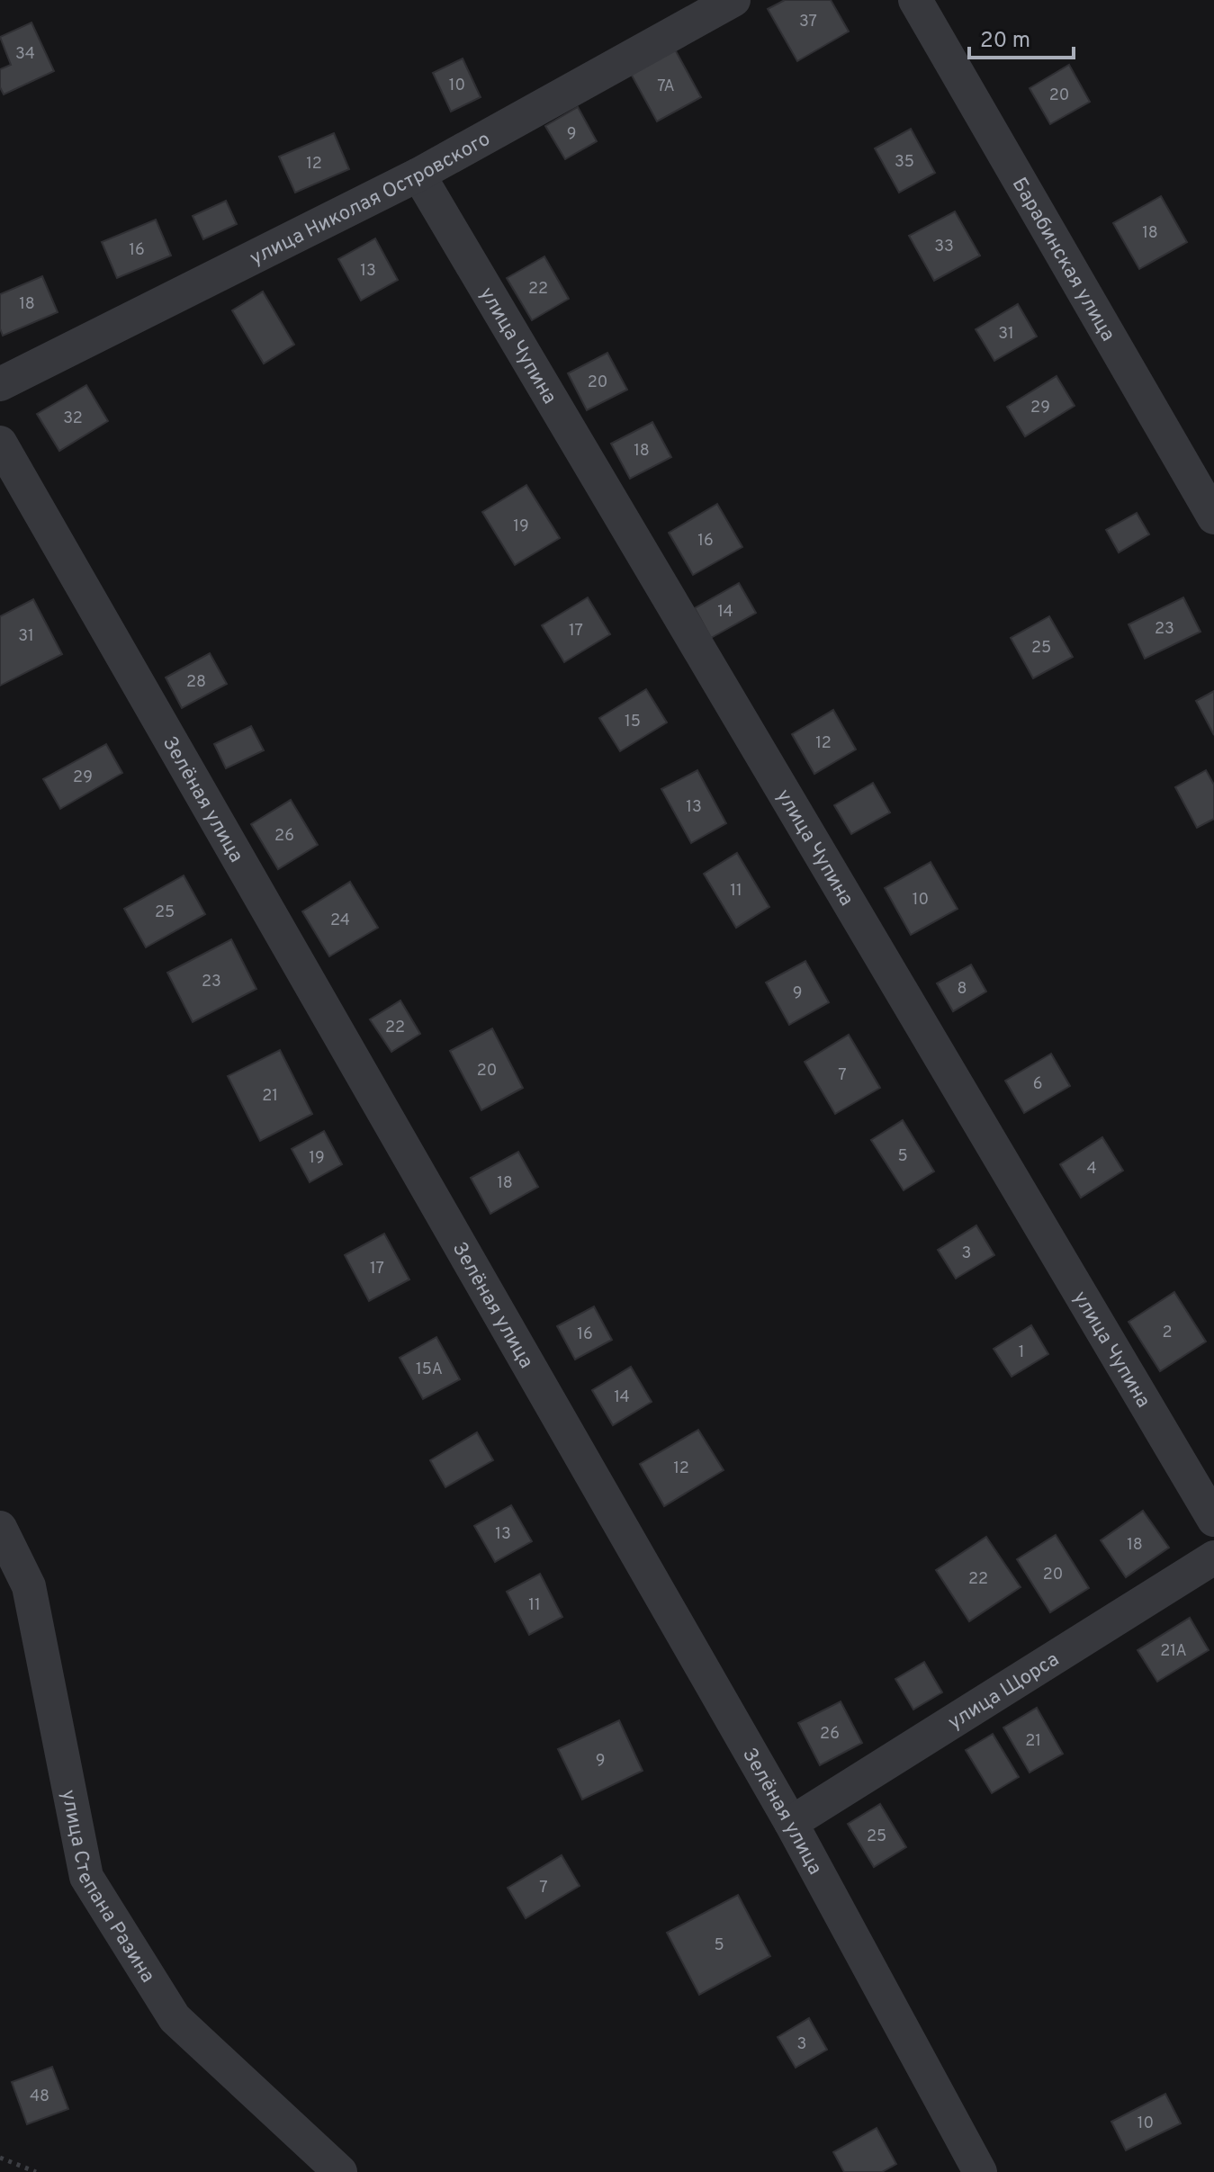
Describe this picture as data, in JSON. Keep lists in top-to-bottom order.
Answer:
{
  "streets": {
    "street": [
      "улица Николая Островского",
      "Барабинская улица",
      "улица Чупина",
      "Зелёная улица",
      "улица Щорса",
      "улица Степана Разина"
    ]
  },
  "crossings": [
    ["улица Николая Островского", "улица Чупина"],
    ["Зелёная улица", "улица Щорса"]
  ],
  "house_numbers": [
    "37",
    "34",
    "10",
    "7А",
    "20",
    "9",
    "35",
    "12",
    "18",
    "33",
    "16",
    "13",
    "22",
    "18",
    "31",
    "20",
    "29",
    "32",
    "18",
    "19",
    "16",
    "14",
    "23",
    "17",
    "31",
    "25",
    "28",
    "15",
    "12",
    "29",
    "13",
    "26",
    "11",
    "10",
    "25",
    "24",
    "23",
    "8",
    "9",
    "22",
    "20",
    "7",
    "6",
    "21",
    "5",
    "19",
    "4",
    "18",
    "3",
    "17",
    "2",
    "16",
    "1",
    "15А",
    "14",
    "12",
    "13",
    "18",
    "20",
    "22",
    "11",
    "21А",
    "26",
    "21",
    "9",
    "25",
    "7",
    "5",
    "3",
    "48",
    "10"
  ],
  "scale_bar": "20 m"
}
